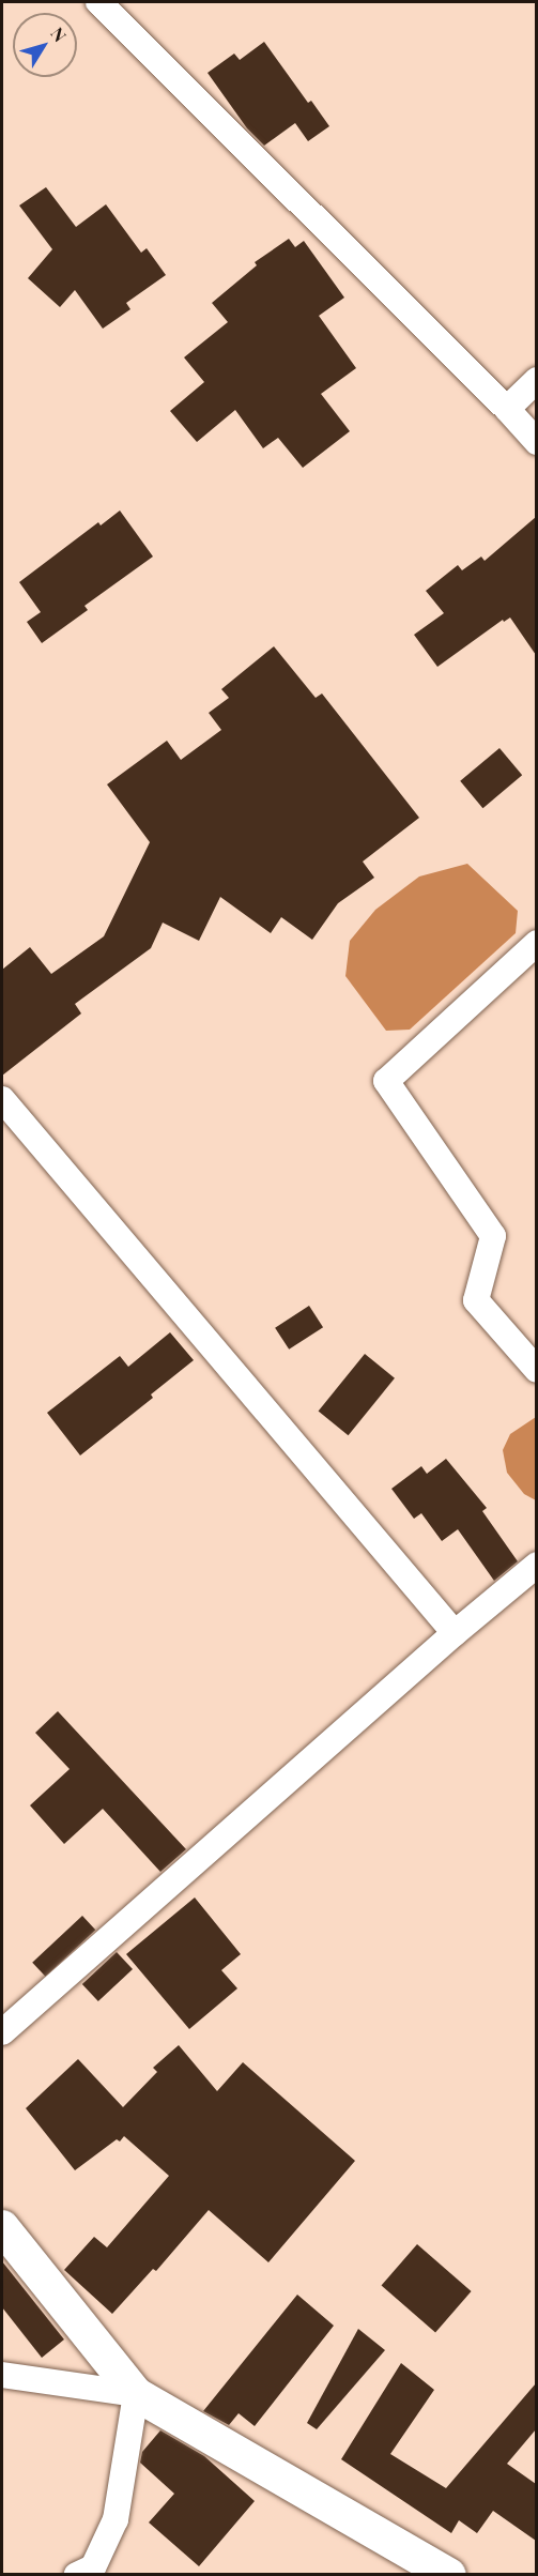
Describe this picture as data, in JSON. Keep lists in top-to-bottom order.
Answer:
{
  "north": "top right"
}
